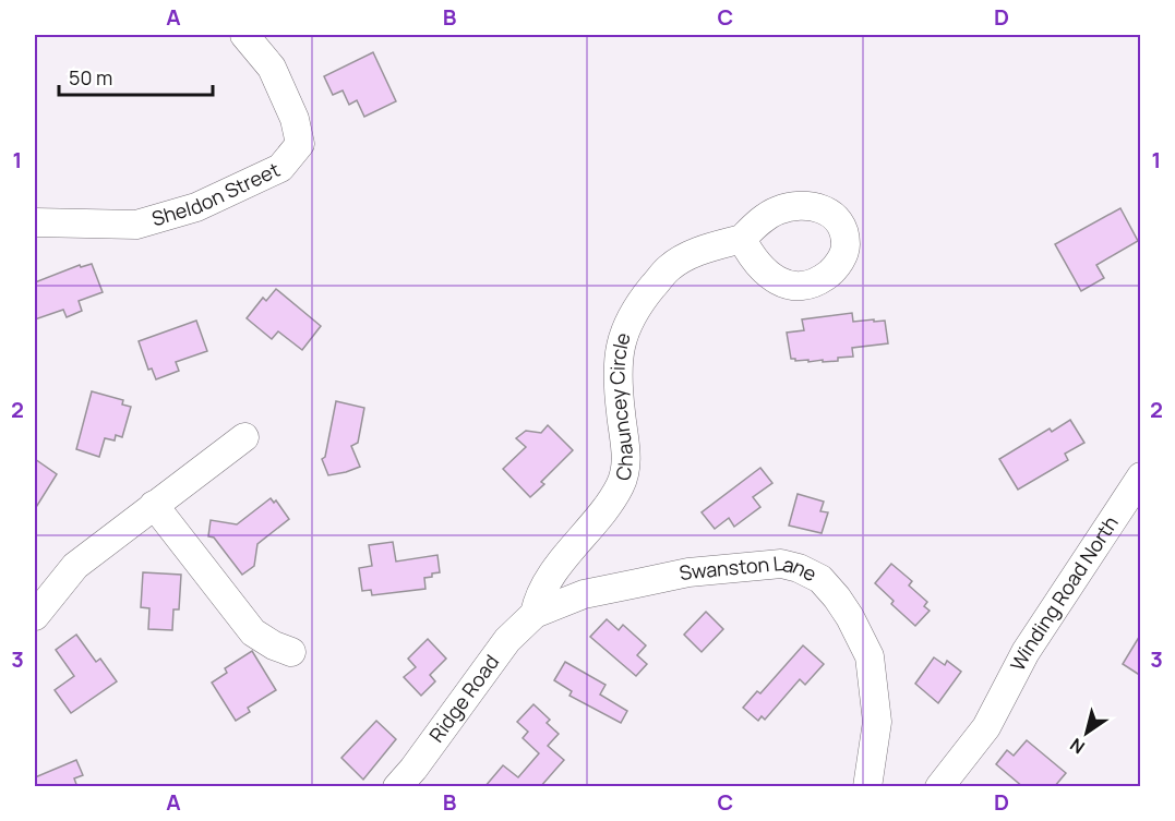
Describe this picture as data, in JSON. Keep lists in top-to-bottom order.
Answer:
{
  "streets": {
    "street": [
      "Sheldon Street",
      "Chauncey Circle",
      "Swanston Lane",
      "Winding Road North",
      "Ridge Road"
    ]
  },
  "crossings": [
    ["Chauncey Circle", "Swanston Lane"],
    ["Chauncey Circle", "Ridge Road"],
    ["Swanston Lane", "Ridge Road"]
  ],
  "scale_bar": "50 m",
  "north": "bottom left",
  "grid": {
    "columns": [
      "A",
      "B",
      "C",
      "D"
    ],
    "rows": ["1", "2", "3"]
  }
}
